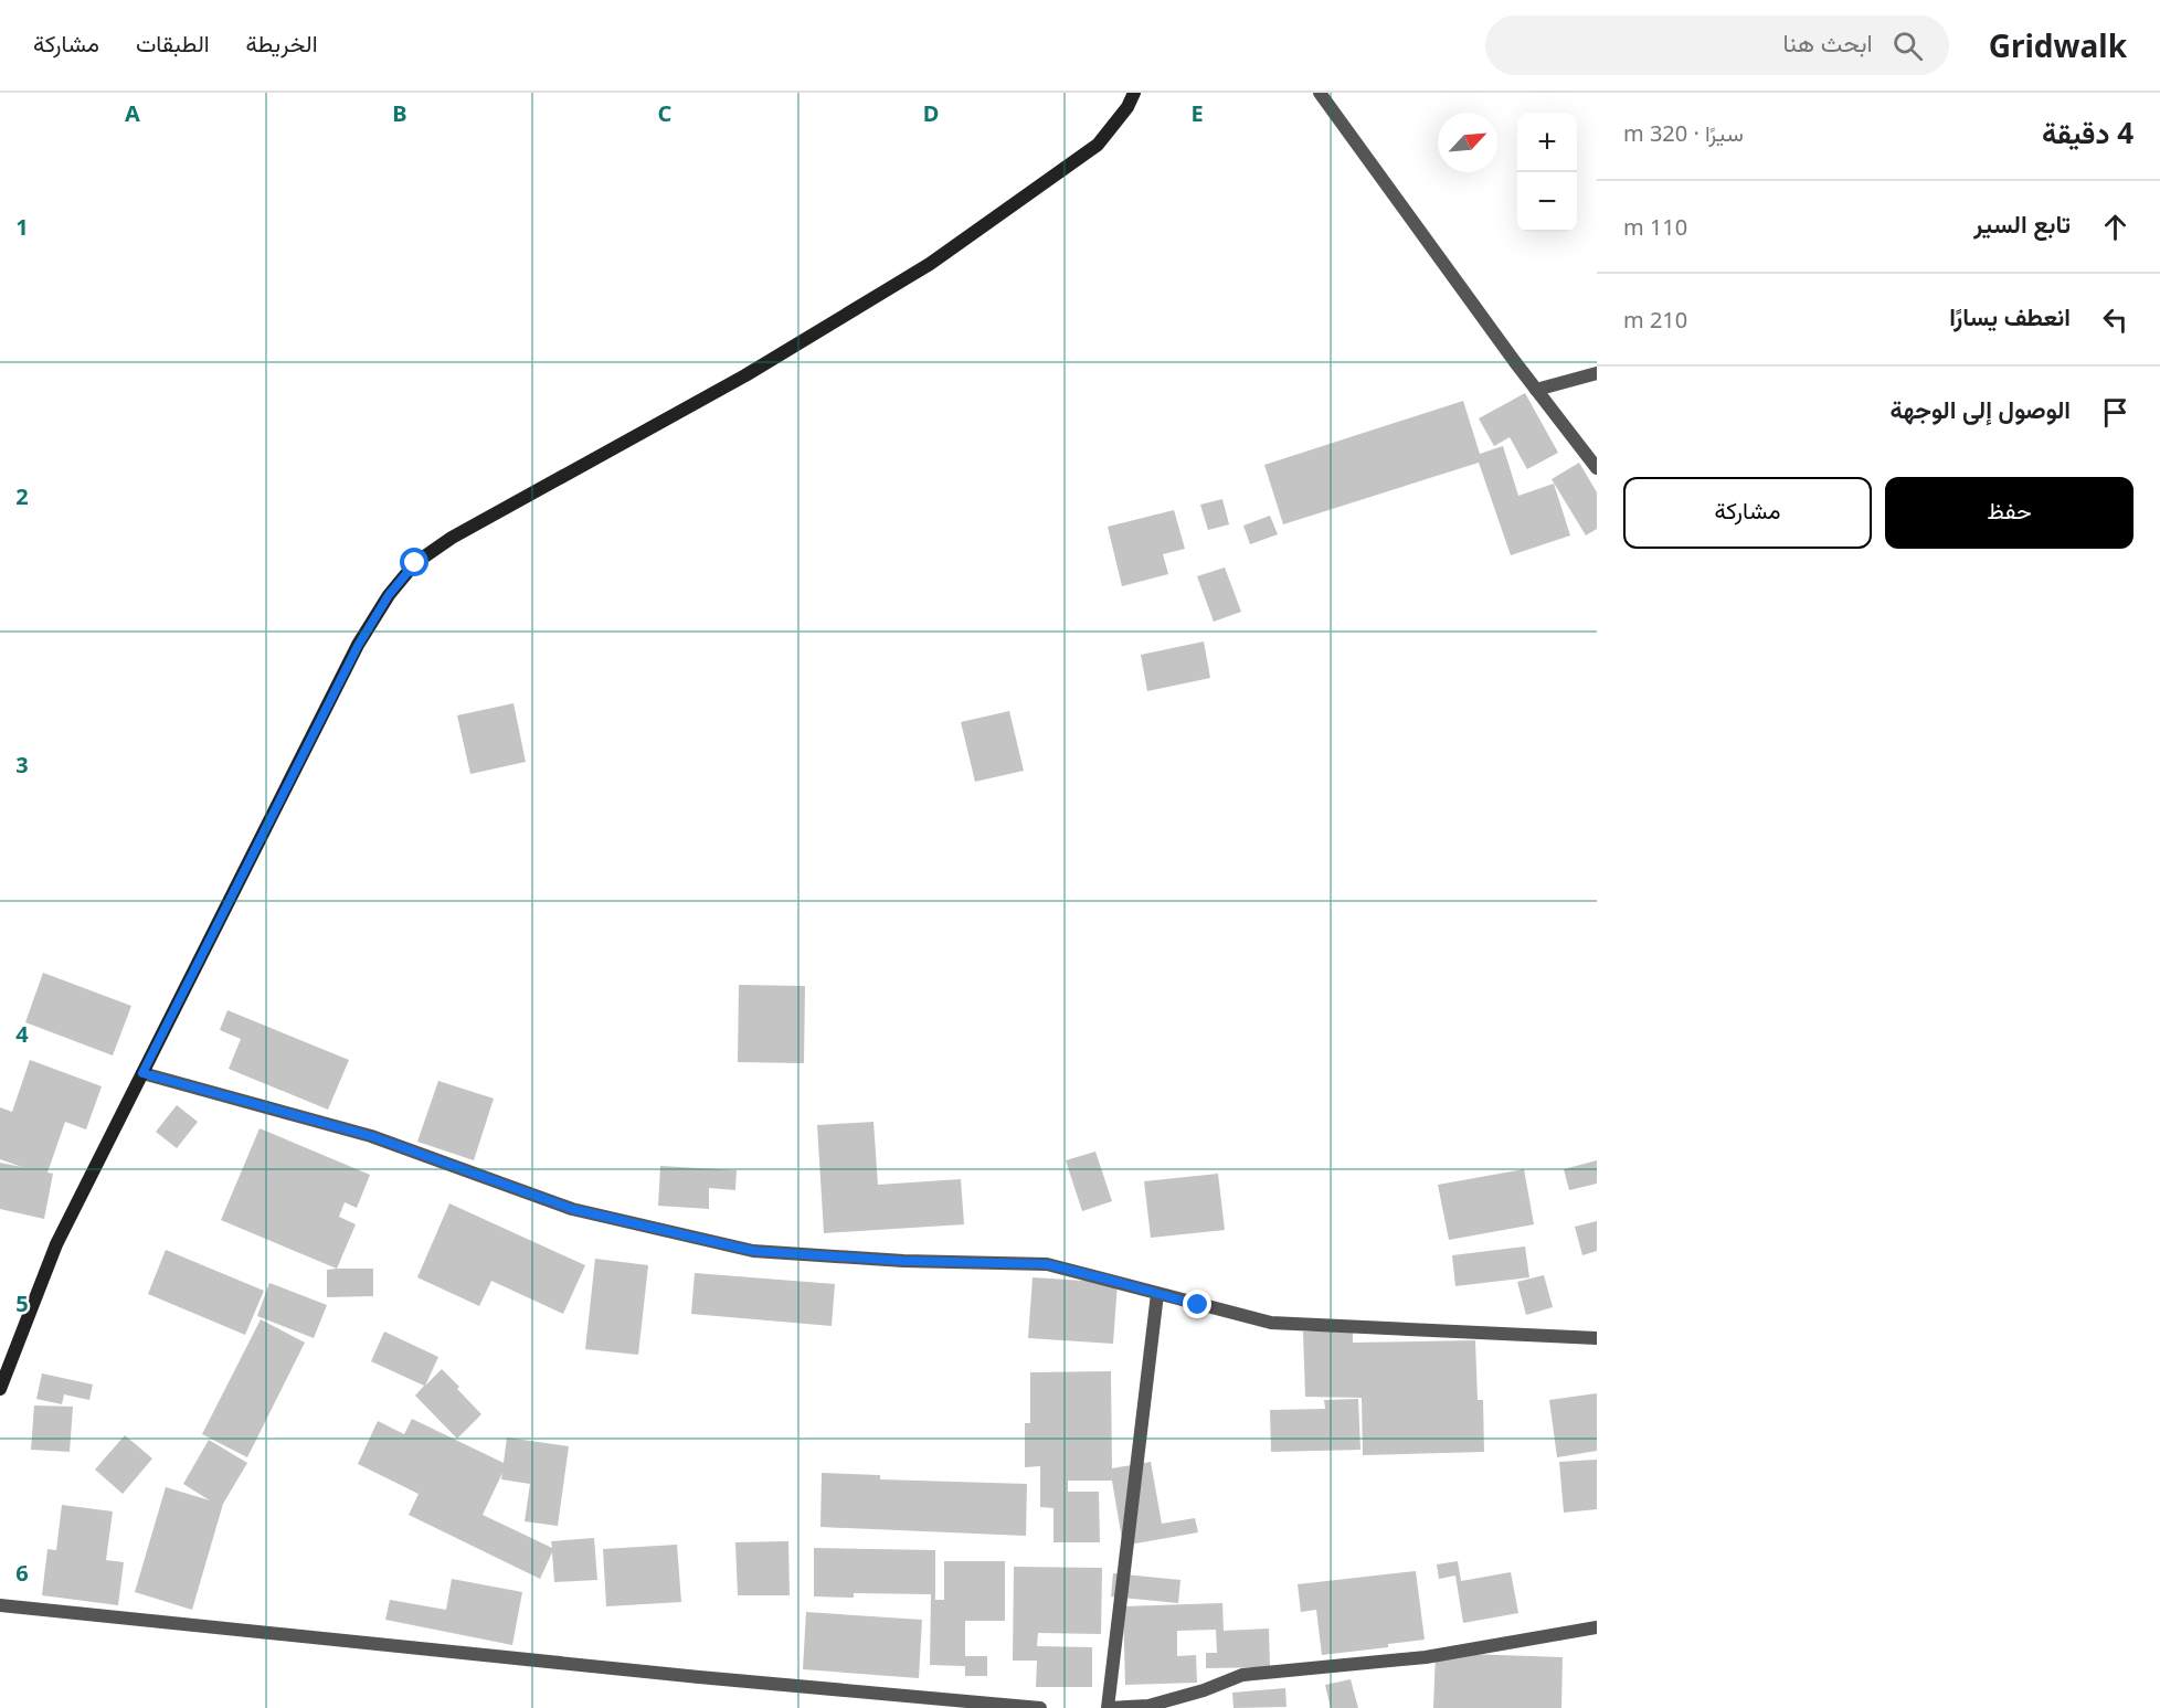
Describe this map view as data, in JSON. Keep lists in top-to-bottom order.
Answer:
{
  "north": "top right",
  "page": {
    "header": "Gridwalk",
    "search": "ابحث هنا",
    "nav": ["الخريطة", "الطبقات", "مشاركة"],
    "heading": ["4 دقيقة", "سيرًا · 320 m"],
    "map_buttons": ["+", "−"],
    "list": [
      ["تابع السير", "110 m"],
      ["انعطف يسارًا", "210 m"],
      "الوصول إلى الوجهة"
    ],
    "buttons": ["حفظ", "مشاركة"]
  },
  "grid": {
    "columns": [
      "A",
      "B",
      "C",
      "D",
      "E"
    ],
    "rows": [
      "1",
      "2",
      "3",
      "4",
      "5",
      "6"
    ]
  }
}
